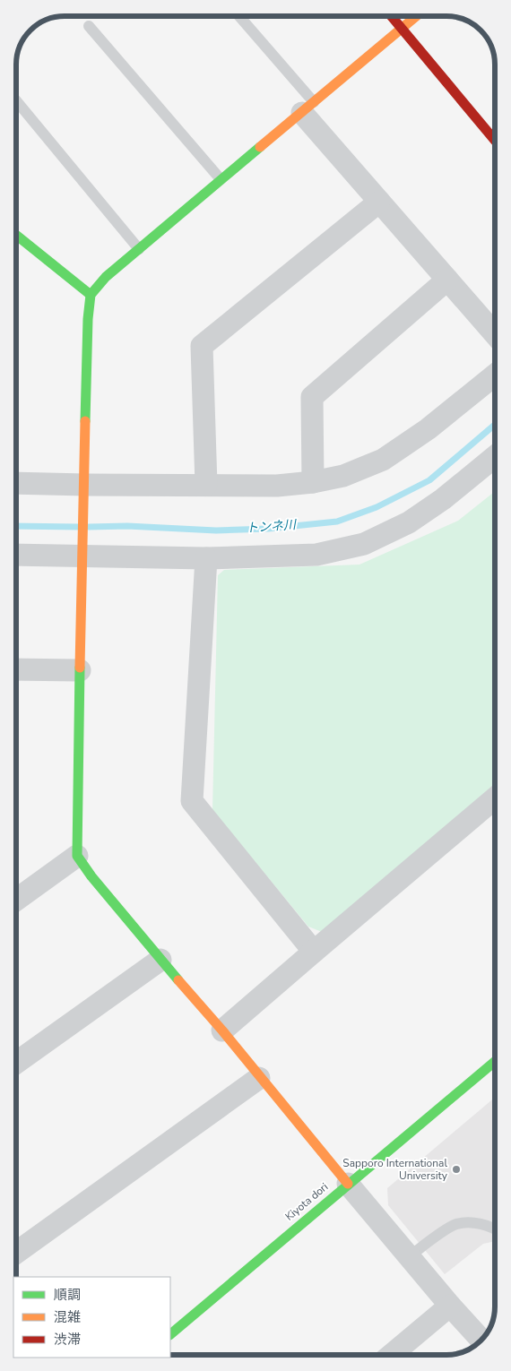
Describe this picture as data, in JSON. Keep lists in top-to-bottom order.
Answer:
{
  "streets": {
    "street": ["Kiyota dori"]
  },
  "water": ["トンネ川"],
  "places": ["Sapporo International University"],
  "legend": ["順調", "混雑", "渋滞"]
}
